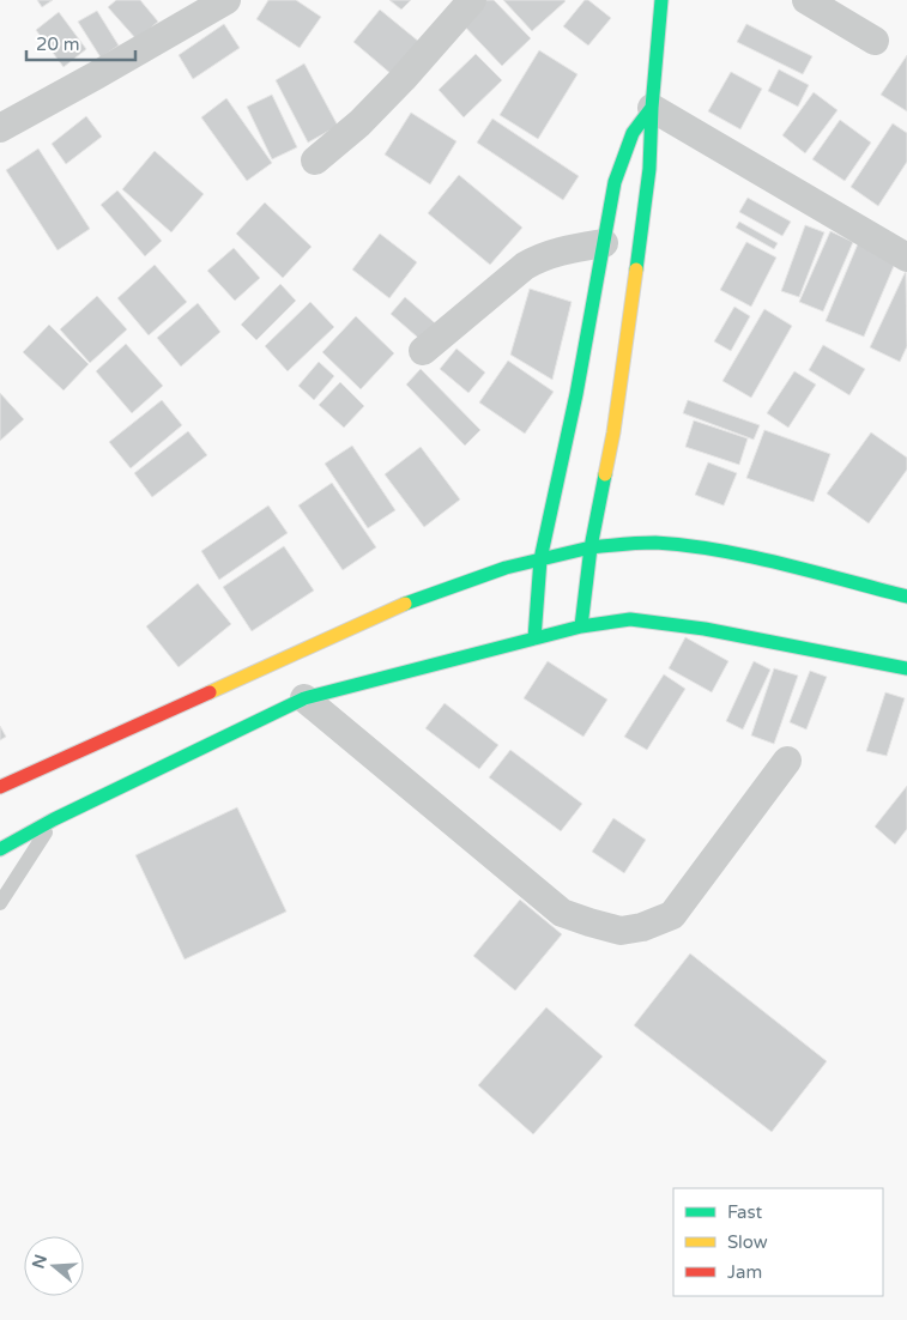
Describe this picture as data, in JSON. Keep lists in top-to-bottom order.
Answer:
{
  "legend": ["Fast", "Slow", "Jam"],
  "scale_bar": "20 m",
  "north": "left"
}
